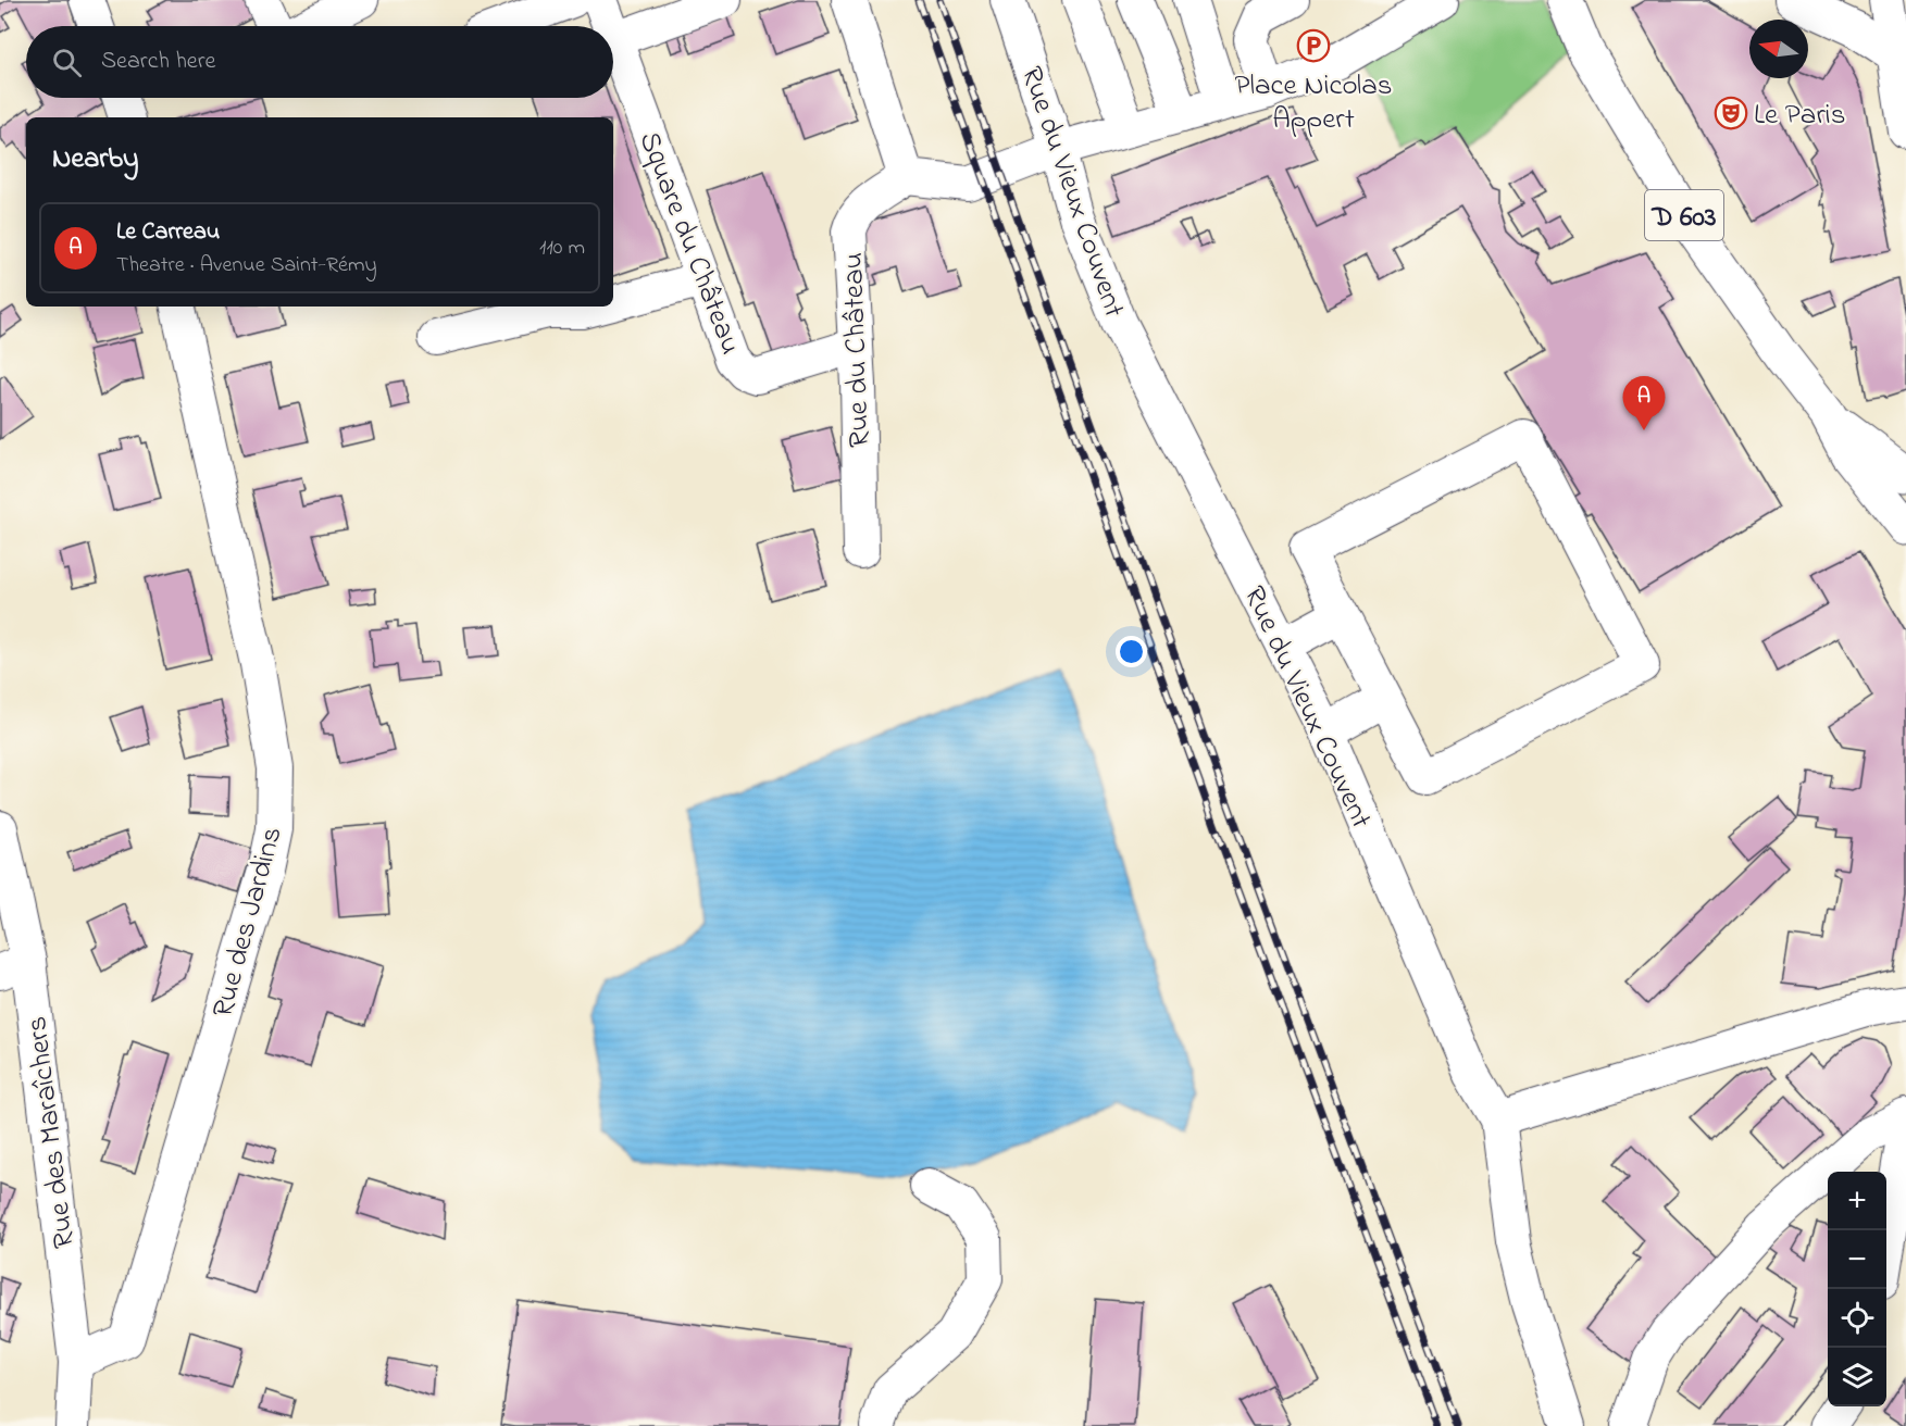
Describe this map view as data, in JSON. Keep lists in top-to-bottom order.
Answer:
{
  "streets": {
    "main road": ["D 603"],
    "street": [
      "Rue du Vieux Couvent",
      "Square du Château",
      "Rue du Château",
      "Rue des Jardins",
      "Rue des Maraîchers"
    ]
  },
  "crossings": [
    ["Square du Château", "Rue du Château"],
    ["Rue des Jardins", "Rue des Maraîchers"]
  ],
  "places": {
    "parking": ["Place Nicolas Appert"],
    "theatre": ["Le Paris"]
  },
  "north": "left",
  "page": {
    "search": "Search here",
    "heading": "Nearby",
    "list": [
      {
        "mark": "A",
        "name": "Le Carreau",
        "note": "Theatre · Avenue Saint-Rémy",
        "value": "110 m"
      }
    ],
    "pins": "A",
    "map_buttons": ["+", "−"]
  }
}
